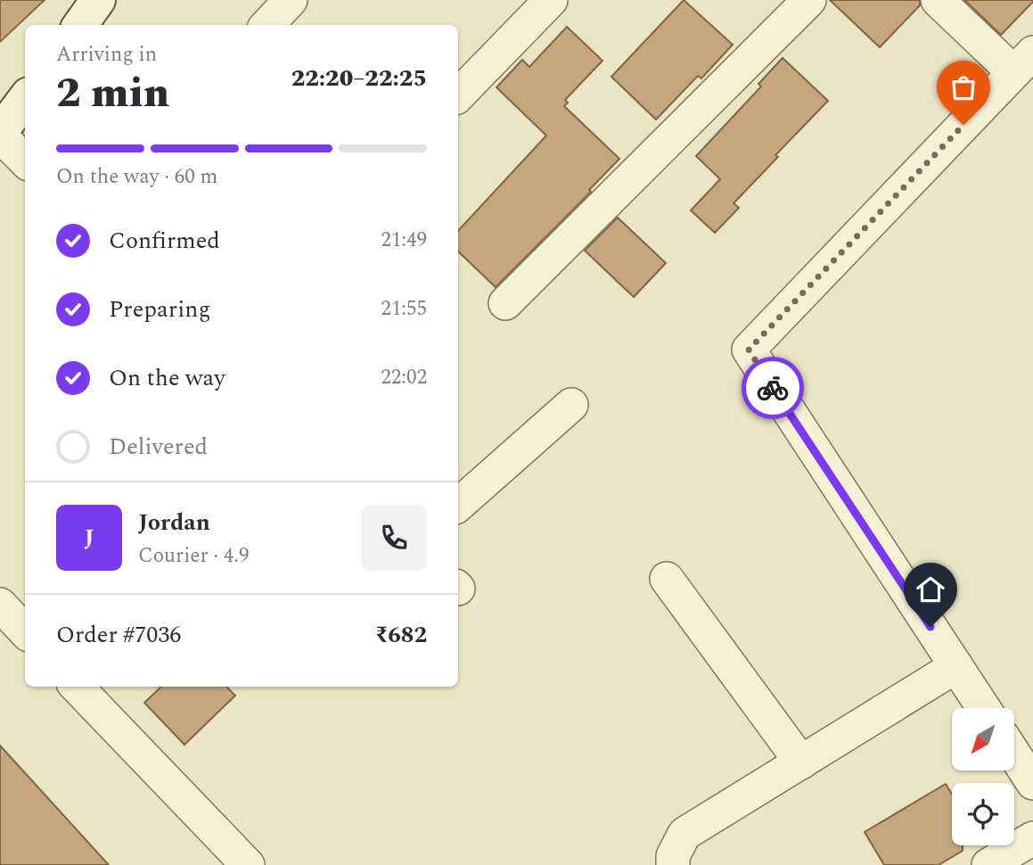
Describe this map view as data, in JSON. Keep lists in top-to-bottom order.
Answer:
{
  "north": "bottom left",
  "page": {
    "heading": ["2 min", "Arriving in", "22:20–22:25"],
    "panel": [
      "Jordan",
      "Courier · 4.9",
      "Order #7036",
      "₹682"
    ],
    "bar": "On the way · 60 m",
    "list": [
      ["Confirmed", "21:49"],
      ["Preparing", "21:55"],
      ["On the way", "22:02"],
      "Delivered"
    ],
    "round": "J"
  }
}
